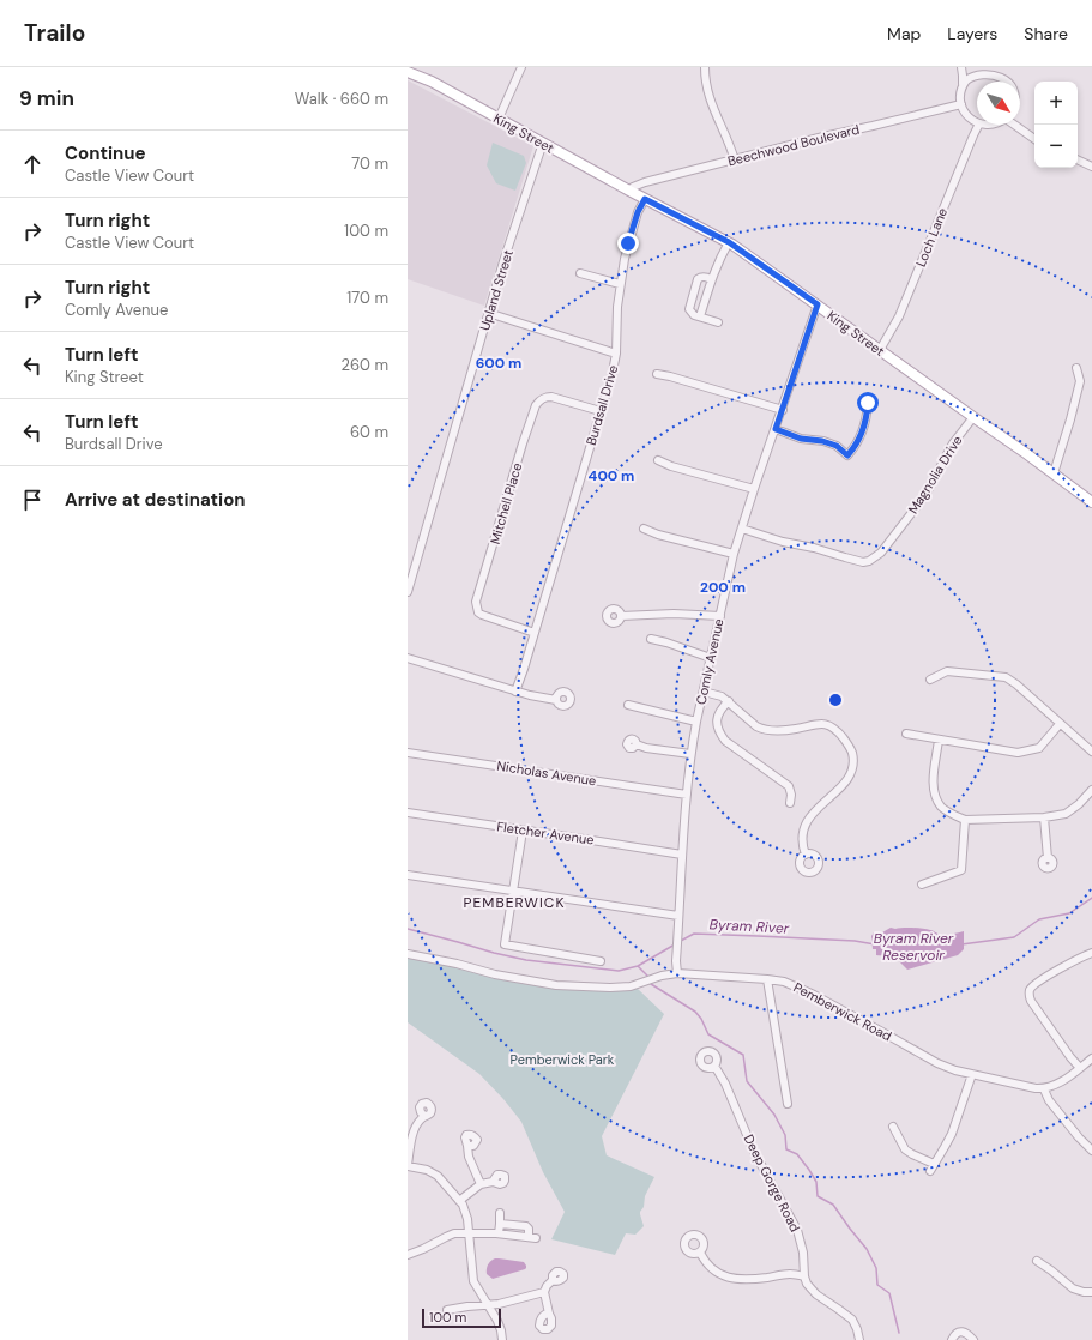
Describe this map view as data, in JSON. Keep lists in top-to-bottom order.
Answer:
{
  "streets": {
    "main road": ["King Street"],
    "street": [
      "Beechwood Boulevard",
      "Loch Lane",
      "Upland Street",
      "Burdsall Drive",
      "Magnolia Drive",
      "Mitchell Place",
      "Comly Avenue",
      "Nicholas Avenue",
      "Fletcher Avenue",
      "Pemberwick Road",
      "Deep Gorge Road"
    ]
  },
  "crossings": [
    ["King Street", "Beechwood Boulevard"],
    ["King Street", "Loch Lane"],
    ["King Street", "Upland Street"],
    ["King Street", "Burdsall Drive"],
    ["King Street", "Magnolia Drive"],
    ["King Street", "Comly Avenue"],
    ["Burdsall Drive", "Mitchell Place"],
    ["Magnolia Drive", "Comly Avenue"],
    ["Comly Avenue", "Nicholas Avenue"],
    ["Comly Avenue", "Fletcher Avenue"],
    ["Comly Avenue", "Pemberwick Road"]
  ],
  "districts": ["PEMBERWICK"],
  "water": ["Byram River", "Byram River Reservoir"],
  "parks": ["Pemberwick Park"],
  "scale_bar": "100 m",
  "north": "bottom right",
  "page": {
    "header": "Trailo",
    "nav": ["Map", "Layers", "Share"],
    "heading": ["9 min", "Walk · 660 m"],
    "map_buttons": ["+", "−"],
    "list": [
      ["Continue", "Castle View Court", "70 m"],
      ["Turn right", "Castle View Court", "100 m"],
      ["Turn right", "Comly Avenue", "170 m"],
      ["Turn left", "King Street", "260 m"],
      ["Turn left", "Burdsall Drive", "60 m"],
      "Arrive at destination"
    ],
    "scale": "100 m"
  },
  "rings": ["600 m", "400 m", "200 m"]
}
